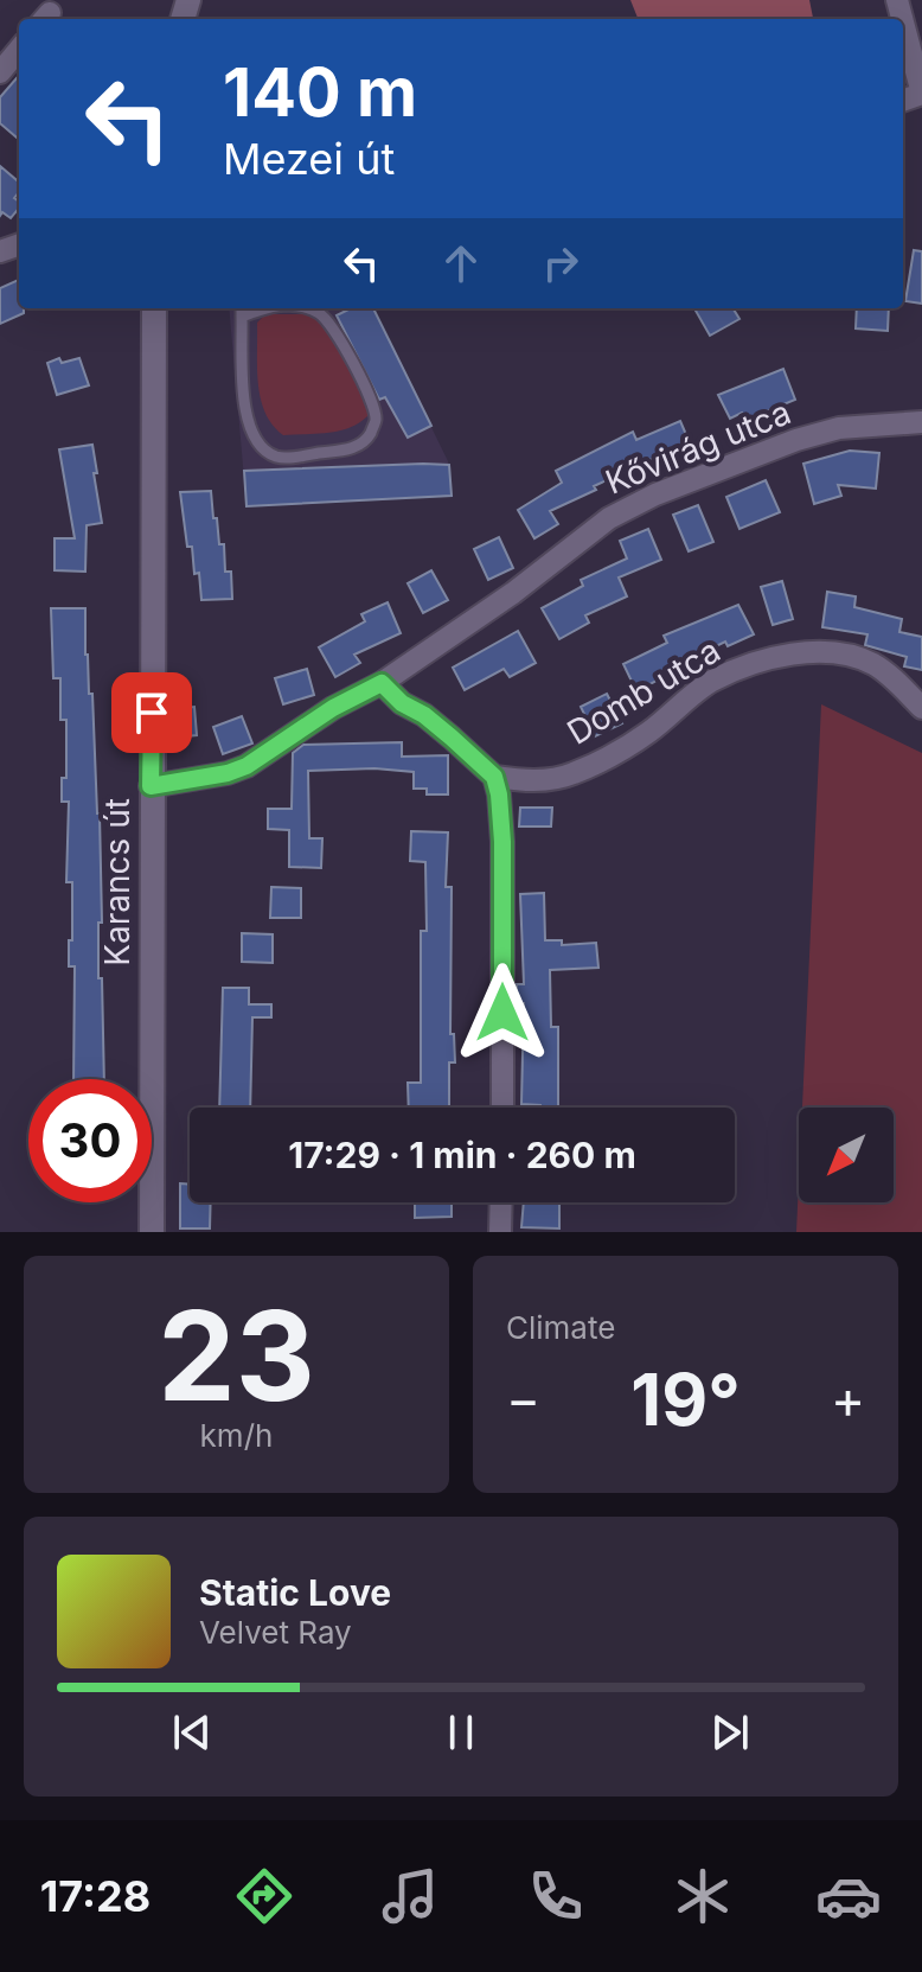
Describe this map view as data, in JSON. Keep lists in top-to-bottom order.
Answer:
{
  "streets": {
    "main road": ["Karancs út"],
    "street": ["Kővirág utca", "Domb utca"]
  },
  "crossings": [
    ["Kővirág utca", "Karancs út"]
  ],
  "north": "bottom left",
  "page": {
    "turn": ["140 m", "Mezei út"],
    "limit": "30",
    "trip": "17:29 · 1 min · 260 m",
    "tile": [
      ["23", "km/h"],
      "Climate"
    ],
    "heat": ["−", "19°", "+"],
    "song": ["Static Love", "Velvet Ray"],
    "tabs": "17:28"
  }
}
